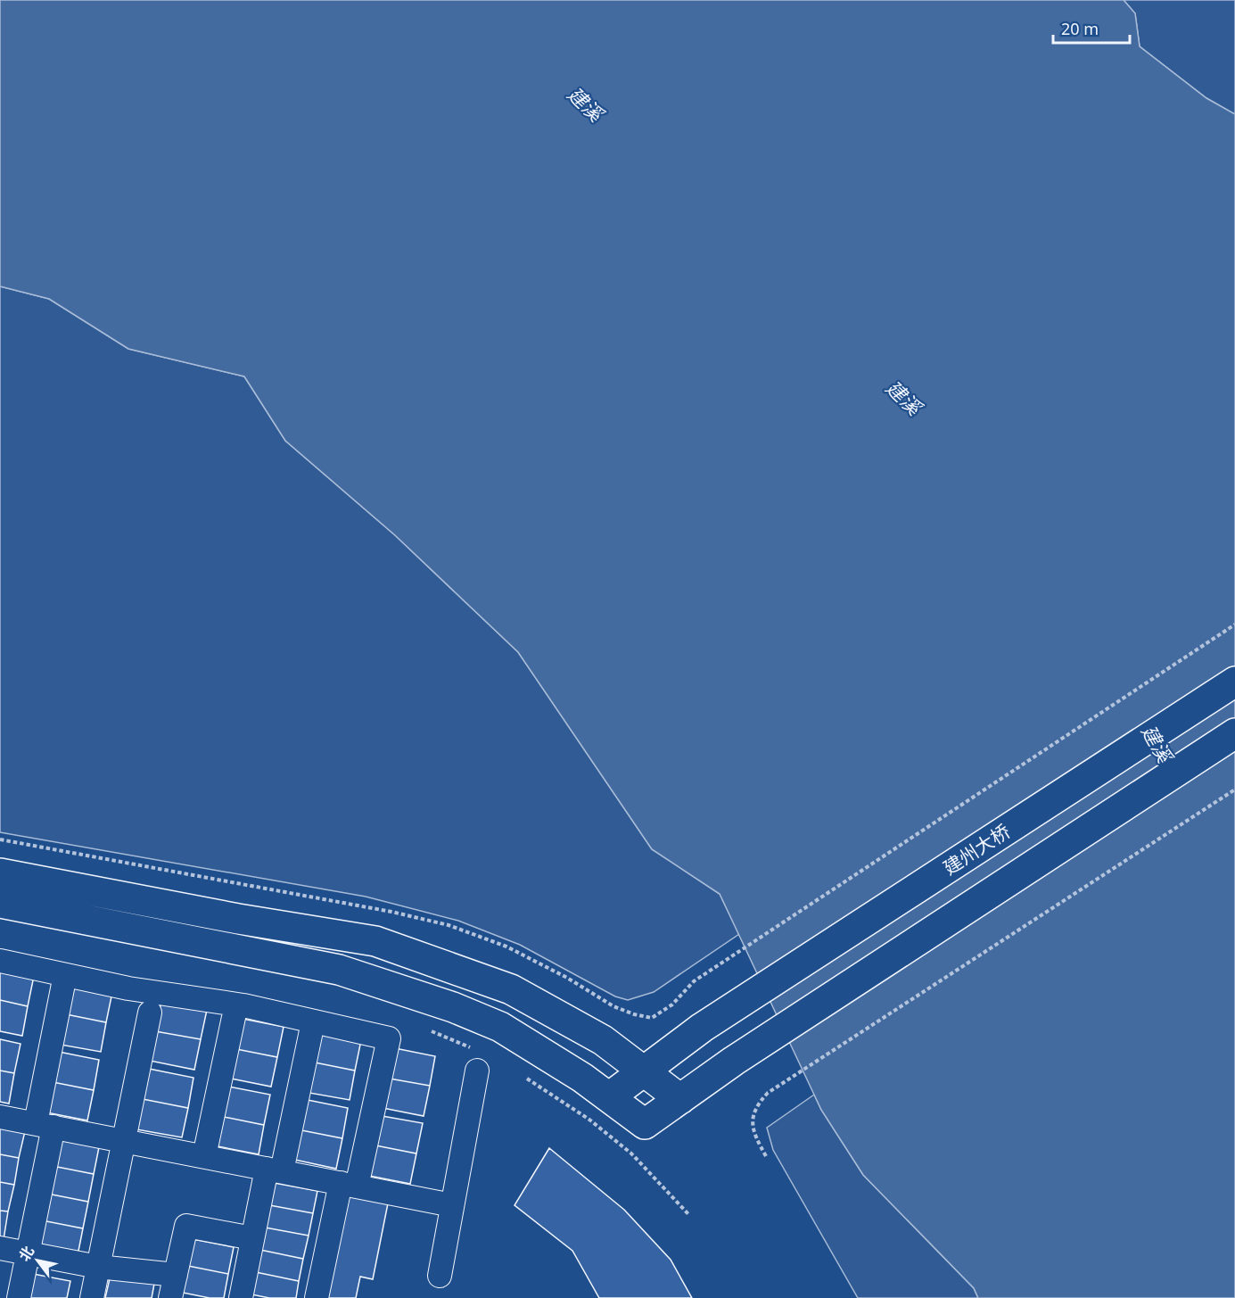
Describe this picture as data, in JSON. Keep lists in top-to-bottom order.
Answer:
{
  "streets": {
    "main road": ["建州大桥"]
  },
  "water": ["建溪"],
  "scale_bar": "20 m",
  "north": "top left"
}
